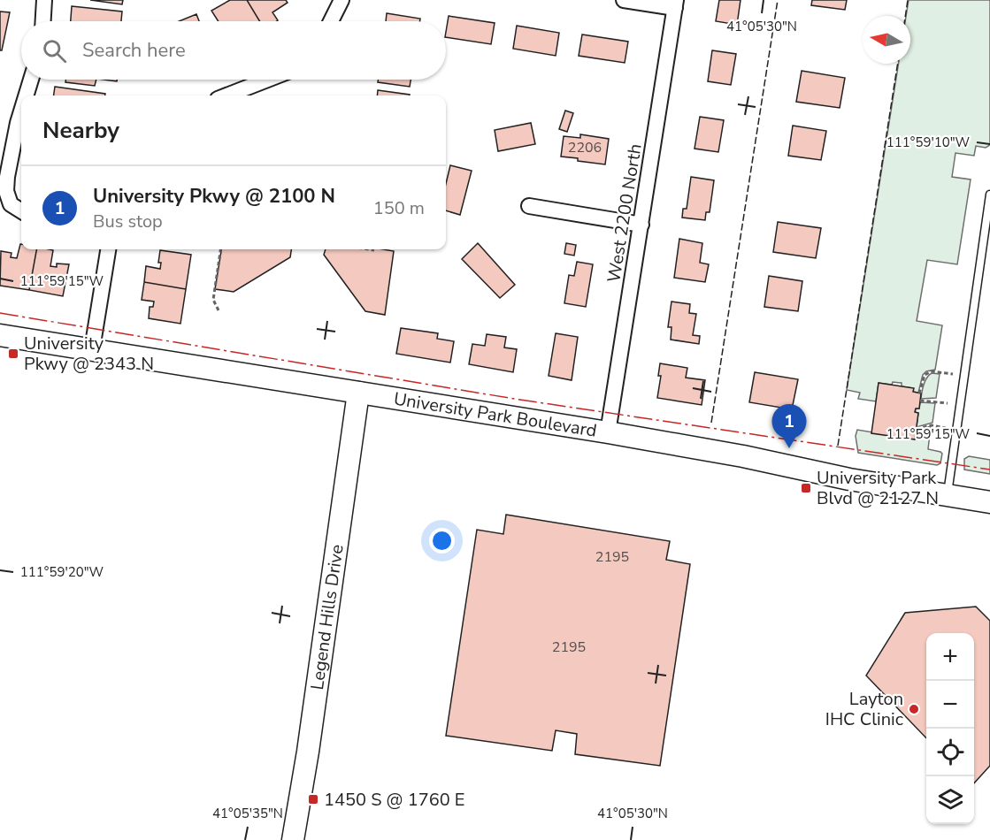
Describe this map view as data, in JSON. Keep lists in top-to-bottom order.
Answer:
{
  "streets": {
    "street": ["West 2200 North", "University Park Boulevard", "Legend Hills Drive"]
  },
  "crossings": [
    ["West 2200 North", "University Park Boulevard"],
    ["University Park Boulevard", "Legend Hills Drive"]
  ],
  "places": {
    "transit": ["University Pkwy @ 2343 N", "University Park Blvd @ 2127 N", "1450 S @ 1760 E"],
    "other": ["Layton IHC Clinic"]
  },
  "house_numbers": ["2206", "2195", "2195"],
  "north": "left",
  "page": {
    "search": "Search here",
    "heading": "Nearby",
    "list": [
      {
        "mark": "1",
        "name": "University Pkwy @ 2100 N",
        "note": "Bus stop",
        "value": "150 m"
      }
    ],
    "pins": "1",
    "map_buttons": ["+", "−"]
  },
  "coordinates": [
    "41°05'30\"N",
    "111°59'10\"W",
    "111°59'15\"W",
    "111°59'20\"W",
    "41°05'35\"N"
  ]
}
